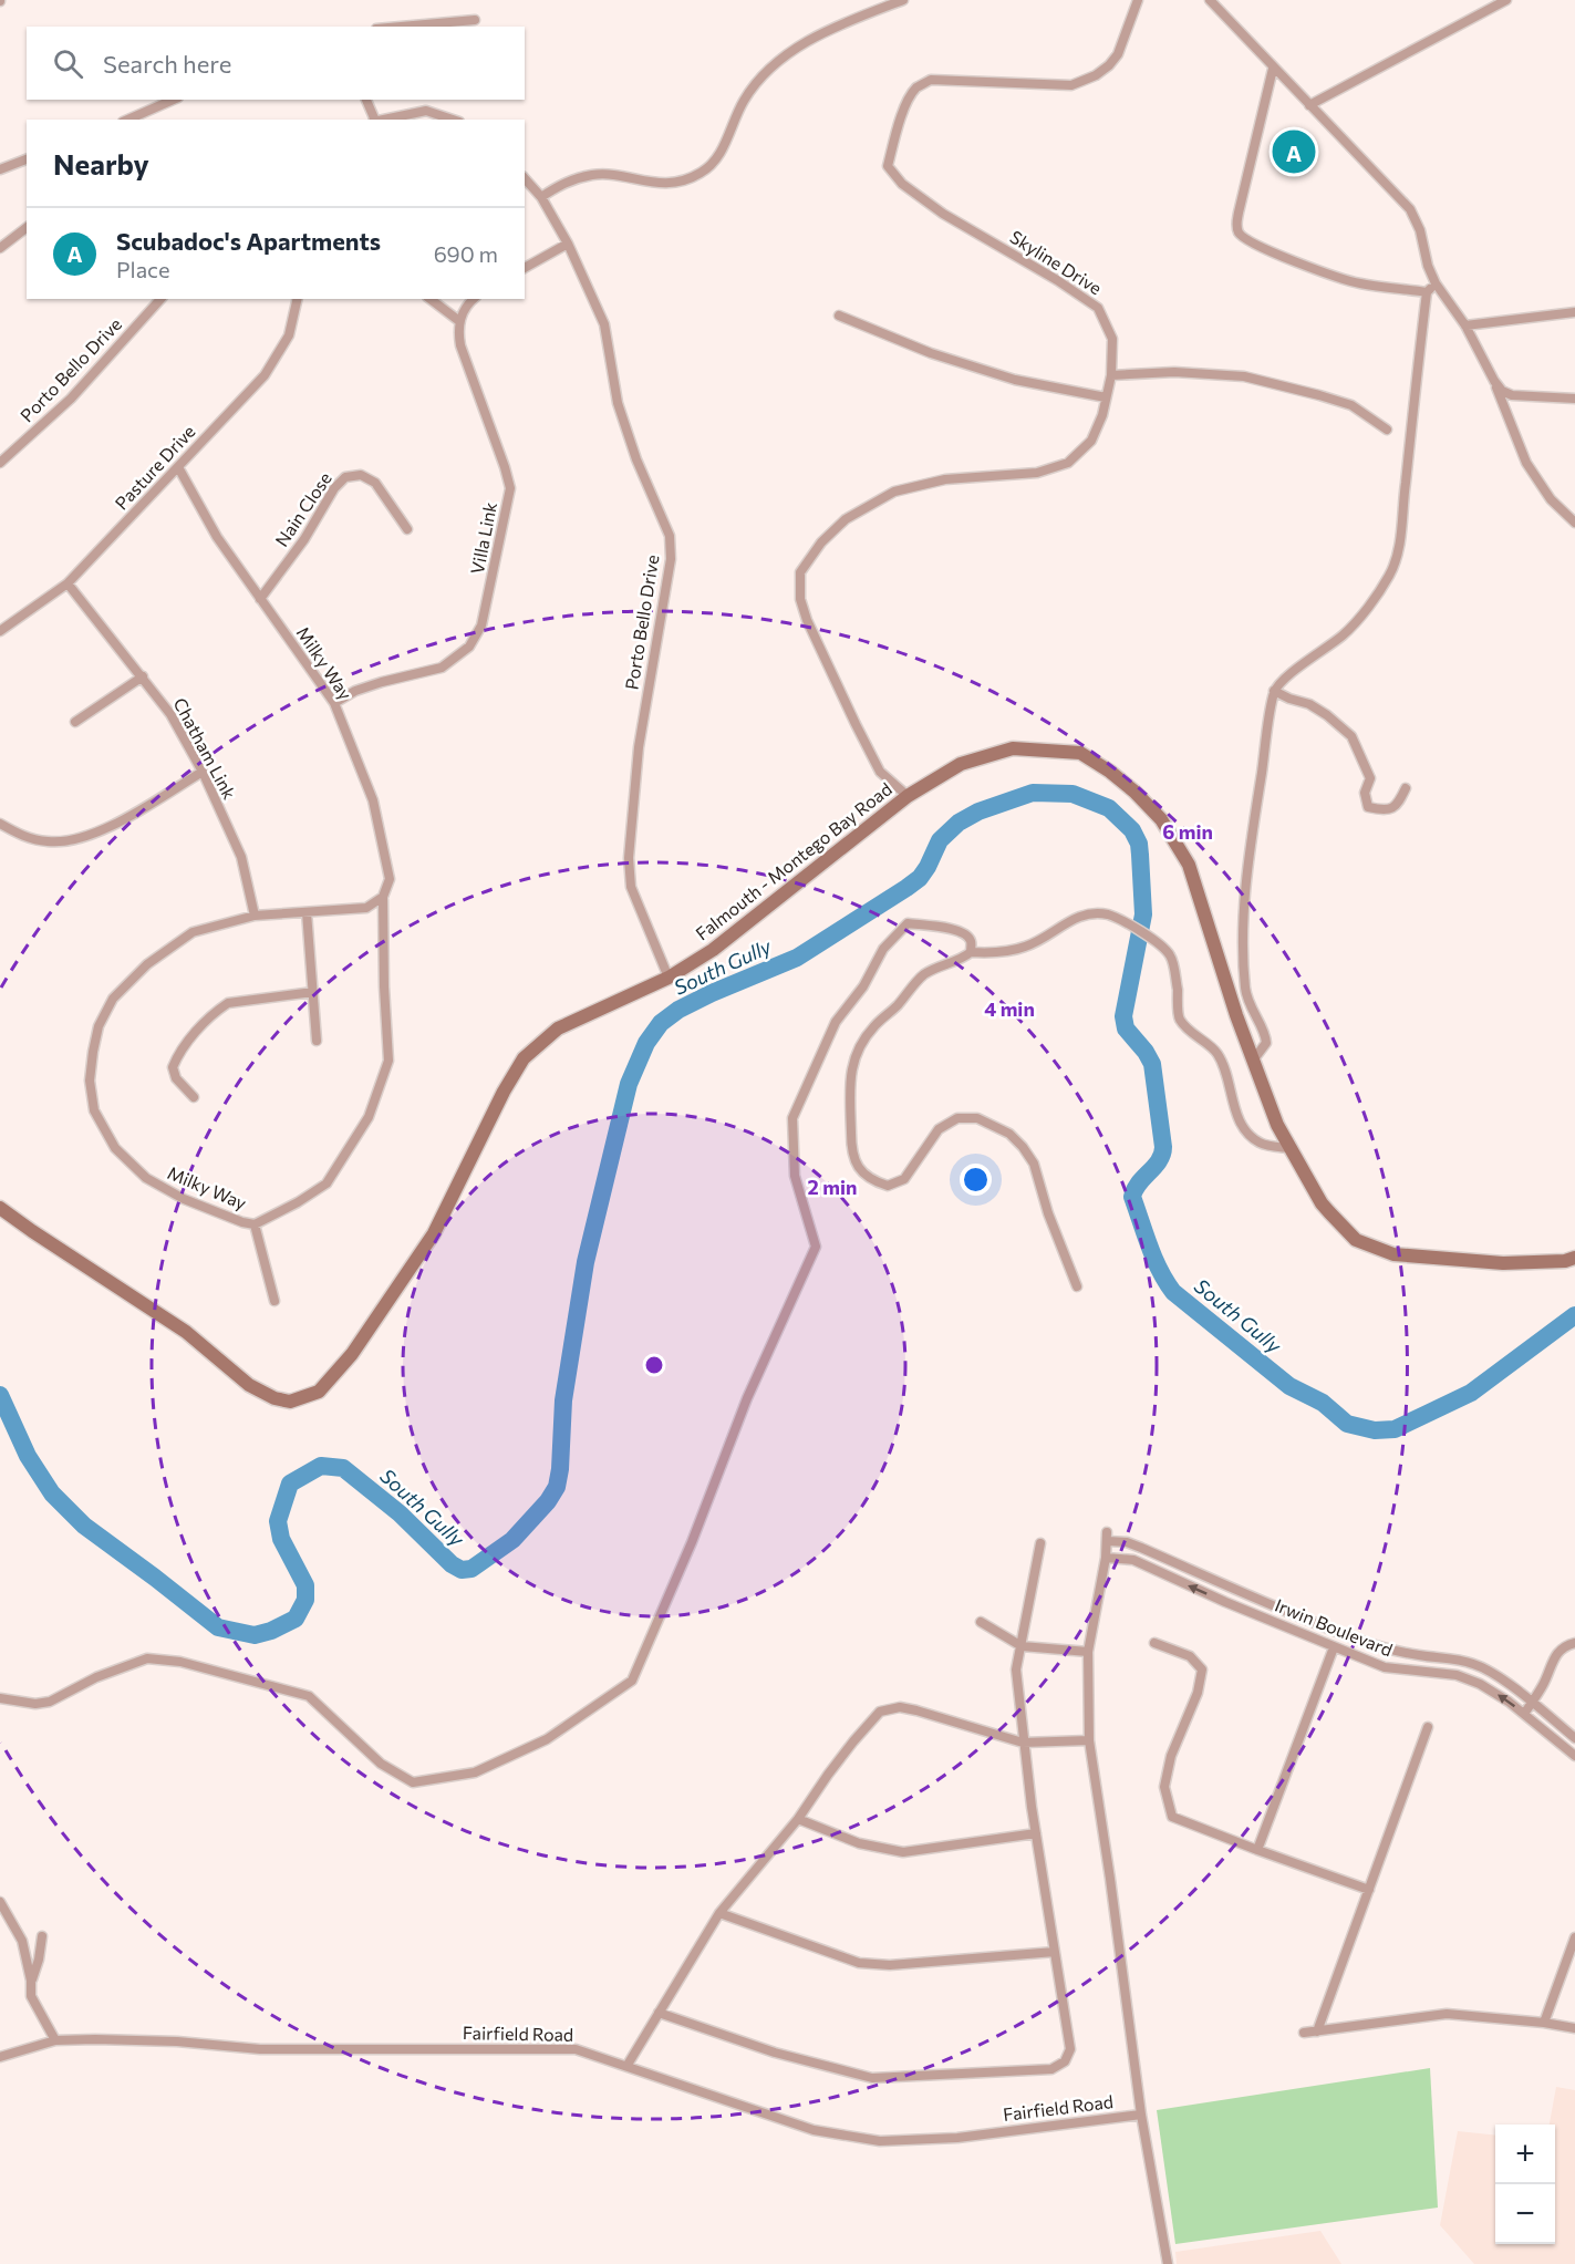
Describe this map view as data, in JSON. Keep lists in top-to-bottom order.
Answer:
{
  "streets": {
    "main road": ["Falmouth - Montego Bay Road"],
    "street": [
      "Skyline Drive",
      "Porto Bello Drive",
      "Pasture Drive",
      "Nain Close",
      "Villa Link",
      "Milky Way",
      "Chatham Link",
      "Irwin Boulevard",
      "Fairfield Road"
    ]
  },
  "crossings": [
    ["Skyline Drive", "Falmouth - Montego Bay Road"],
    ["Porto Bello Drive", "Falmouth - Montego Bay Road"],
    ["Pasture Drive", "Milky Way"],
    ["Pasture Drive", "Chatham Link"],
    ["Nain Close", "Milky Way"],
    ["Villa Link", "Milky Way"],
    ["Milky Way", "Chatham Link"]
  ],
  "water": ["South Gully"],
  "page": {
    "search": "Search here",
    "heading": "Nearby",
    "pins": "A",
    "list": [
      {
        "mark": "A",
        "name": "Scubadoc's Apartments",
        "note": "Place",
        "value": "690 m"
      }
    ],
    "map_buttons": ["+", "−"]
  },
  "rings": ["6 min", "4 min", "2 min"]
}
